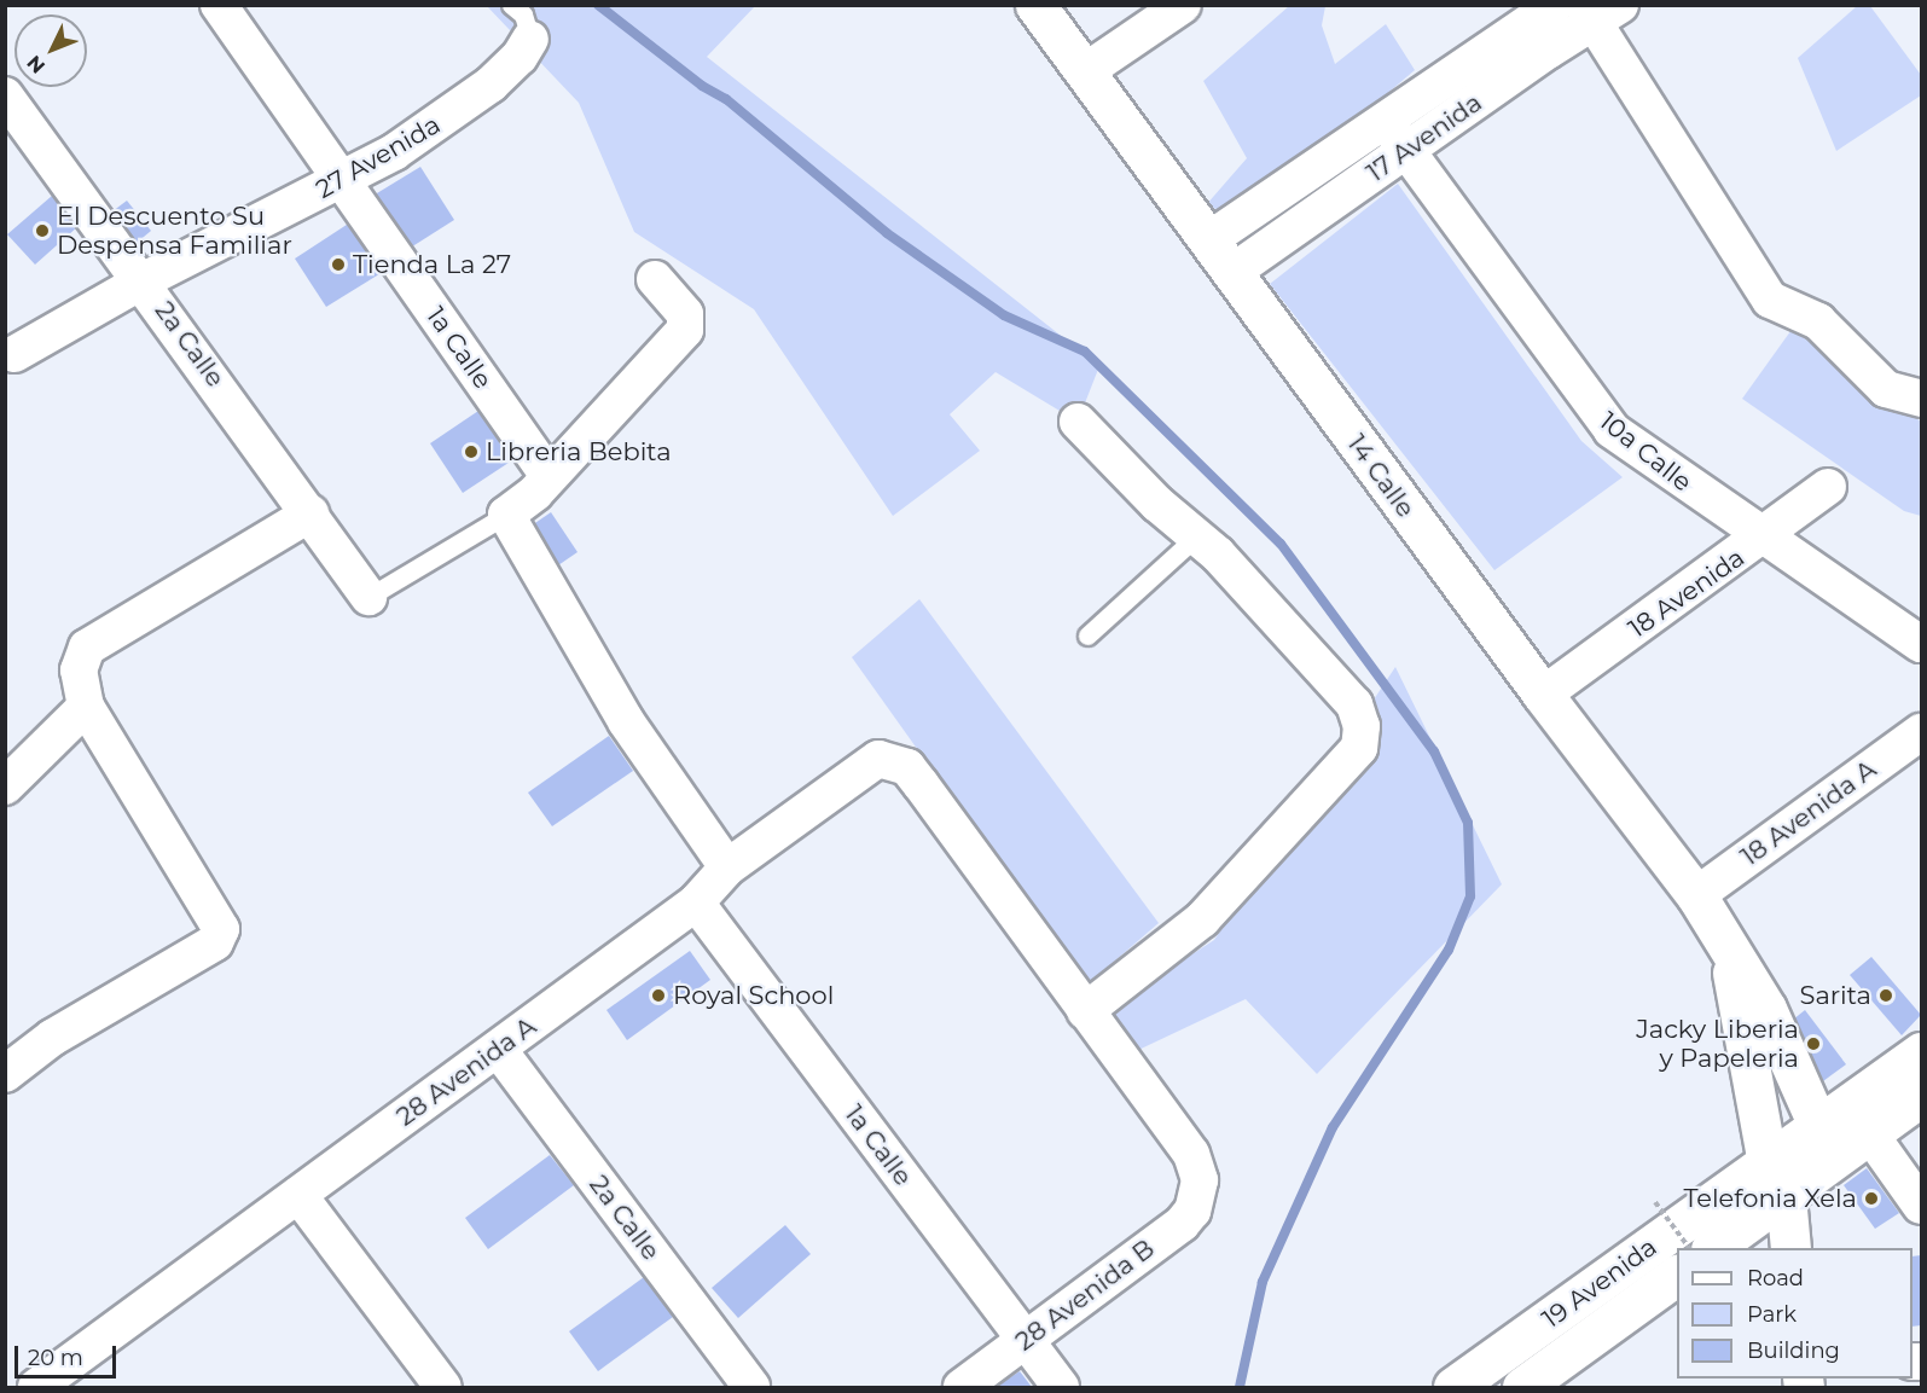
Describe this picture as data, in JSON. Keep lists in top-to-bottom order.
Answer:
{
  "streets": {
    "street": [
      "17 Avenida",
      "27 Avenida",
      "2a Calle",
      "1a Calle",
      "10a Calle",
      "14 Calle",
      "18 Avenida",
      "18 Avenida A",
      "28 Avenida A",
      "19 Avenida",
      "28 Avenida B"
    ]
  },
  "crossings": [
    ["17 Avenida", "10a Calle"],
    ["17 Avenida", "14 Calle"],
    ["27 Avenida", "2a Calle"],
    ["27 Avenida", "1a Calle"],
    ["2a Calle", "28 Avenida A"],
    ["1a Calle", "28 Avenida A"],
    ["1a Calle", "28 Avenida B"],
    ["10a Calle", "18 Avenida"],
    ["14 Calle", "18 Avenida"],
    ["14 Calle", "18 Avenida A"],
    ["14 Calle", "19 Avenida"],
    ["28 Avenida A", "28 Avenida B"]
  ],
  "places": [
    "El Descuento Su Despensa Familiar",
    "Tienda La 27",
    "Libreria Bebita",
    "Royal School",
    "Sarita",
    "Jacky Liberia y Papeleria",
    "Telefonia Xela"
  ],
  "legend": ["Road", "Park", "Building"],
  "scale_bar": "20 m",
  "north": "bottom left"
}
